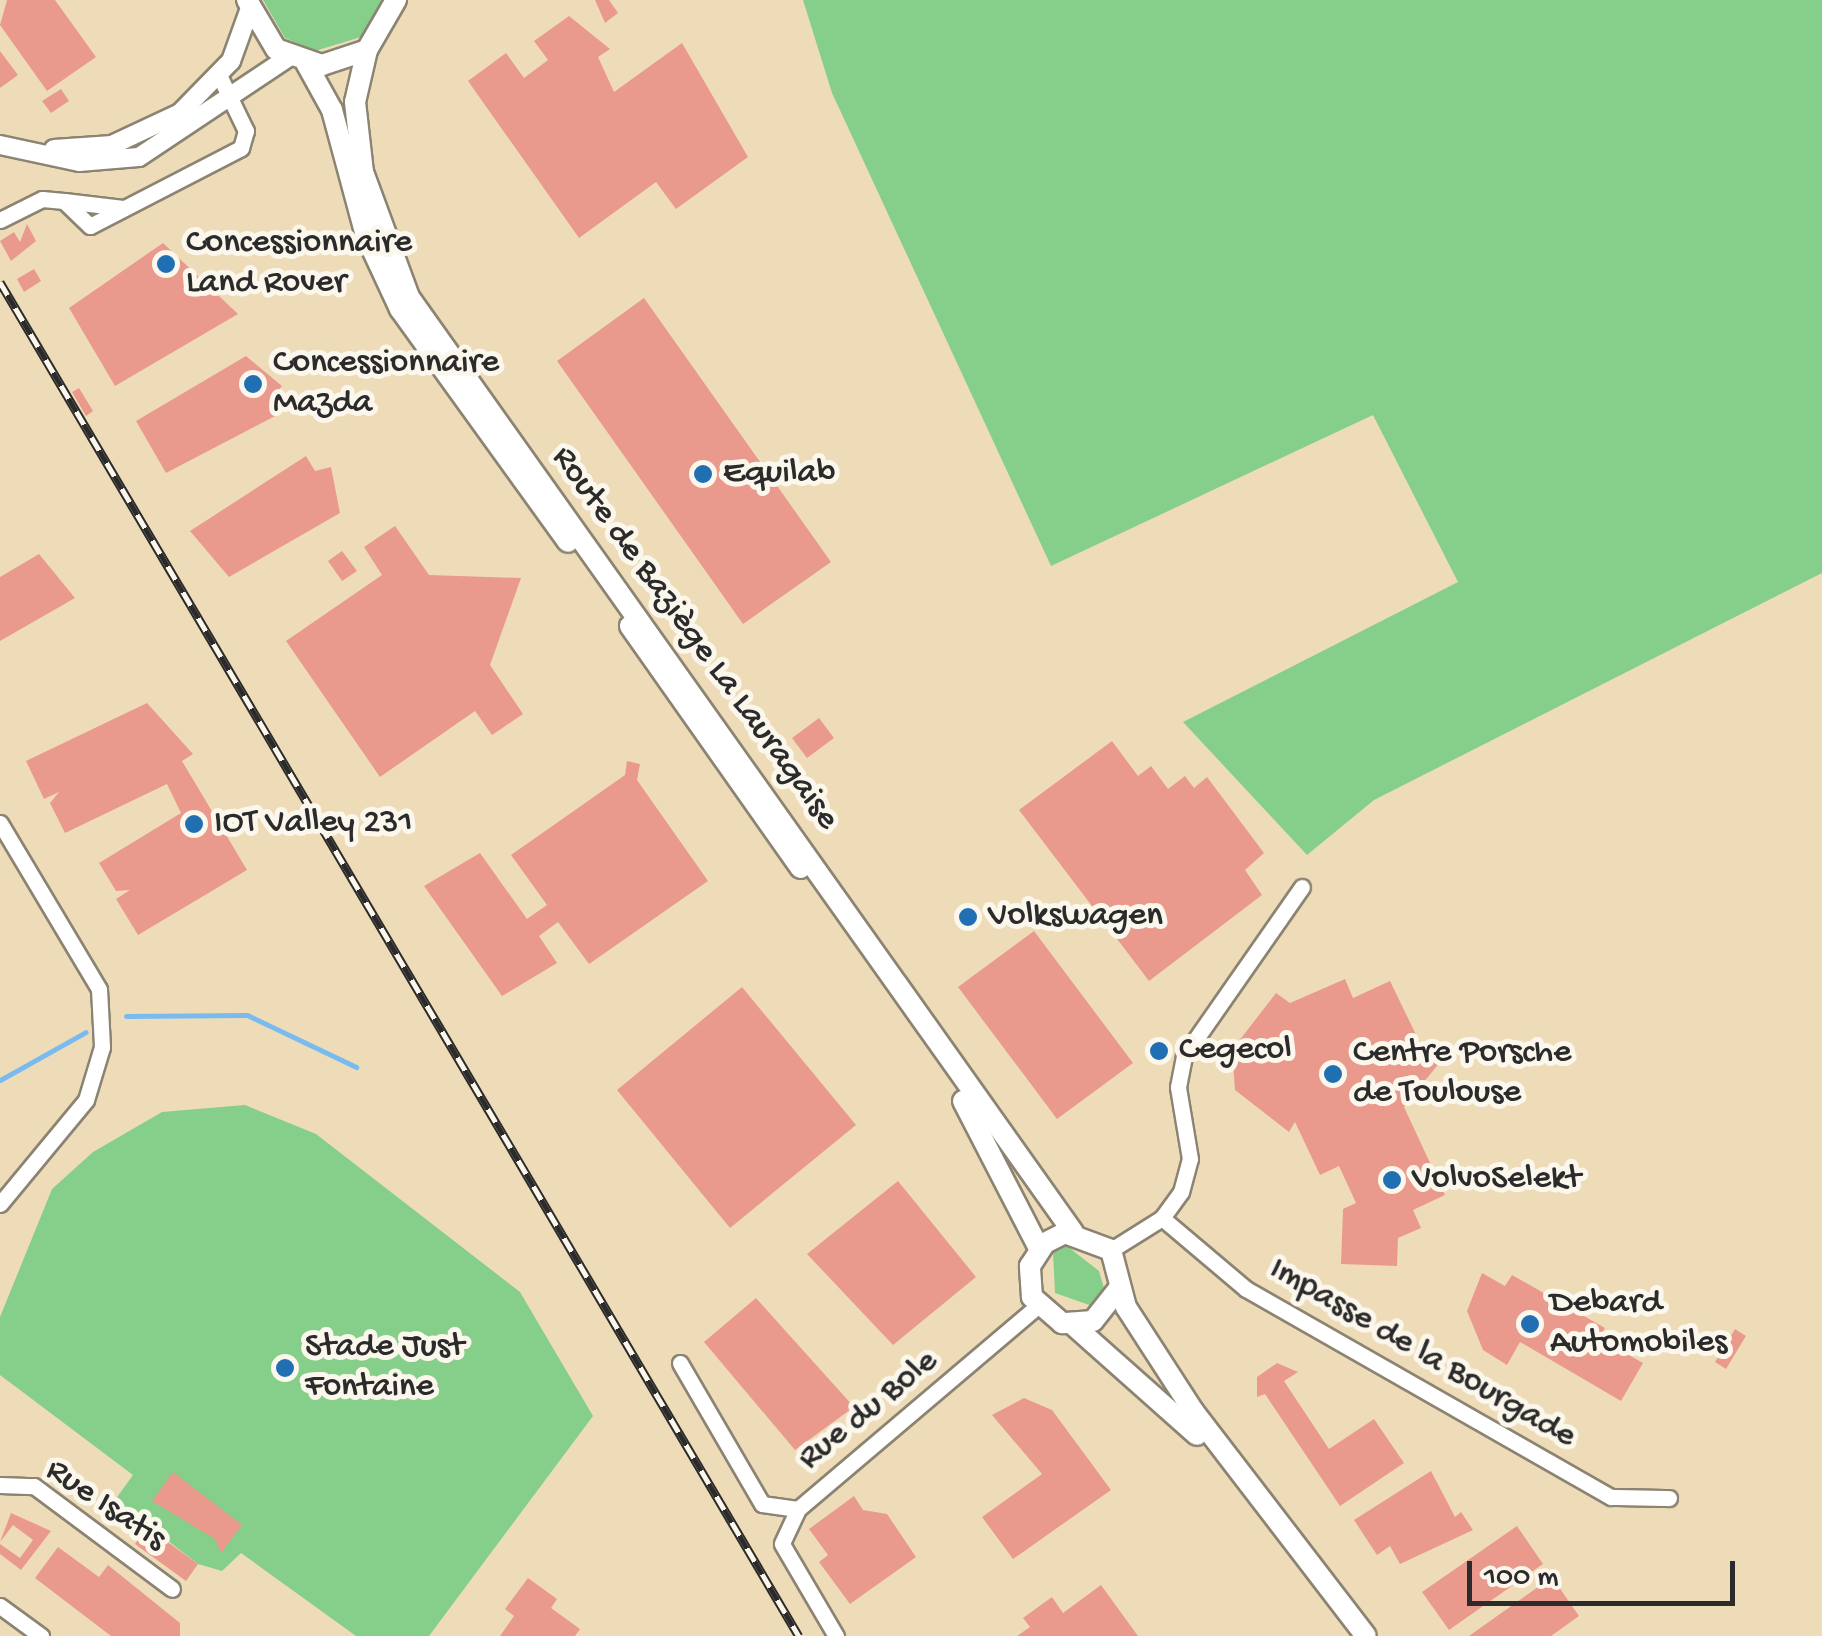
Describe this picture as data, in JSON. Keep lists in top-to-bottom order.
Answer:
{
  "streets": {
    "main road": ["Route de Baziège La Lauragaise"],
    "street": ["Impasse de la Bourgade", "Rue du Bole", "Rue Isatis"]
  },
  "crossings": [
    ["Route de Baziège La Lauragaise", "Rue du Bole"]
  ],
  "places": [
    "Concessionnaire Land Rover",
    "Concessionnaire Mazda",
    "Equilab",
    "IOT Valley 231",
    "Volkswagen",
    "Cegecol",
    "Centre Porsche de Toulouse",
    "VolvoSelekt",
    "Debard Automobiles",
    "Stade Just Fontaine"
  ],
  "scale_bar": "100 m"
}
